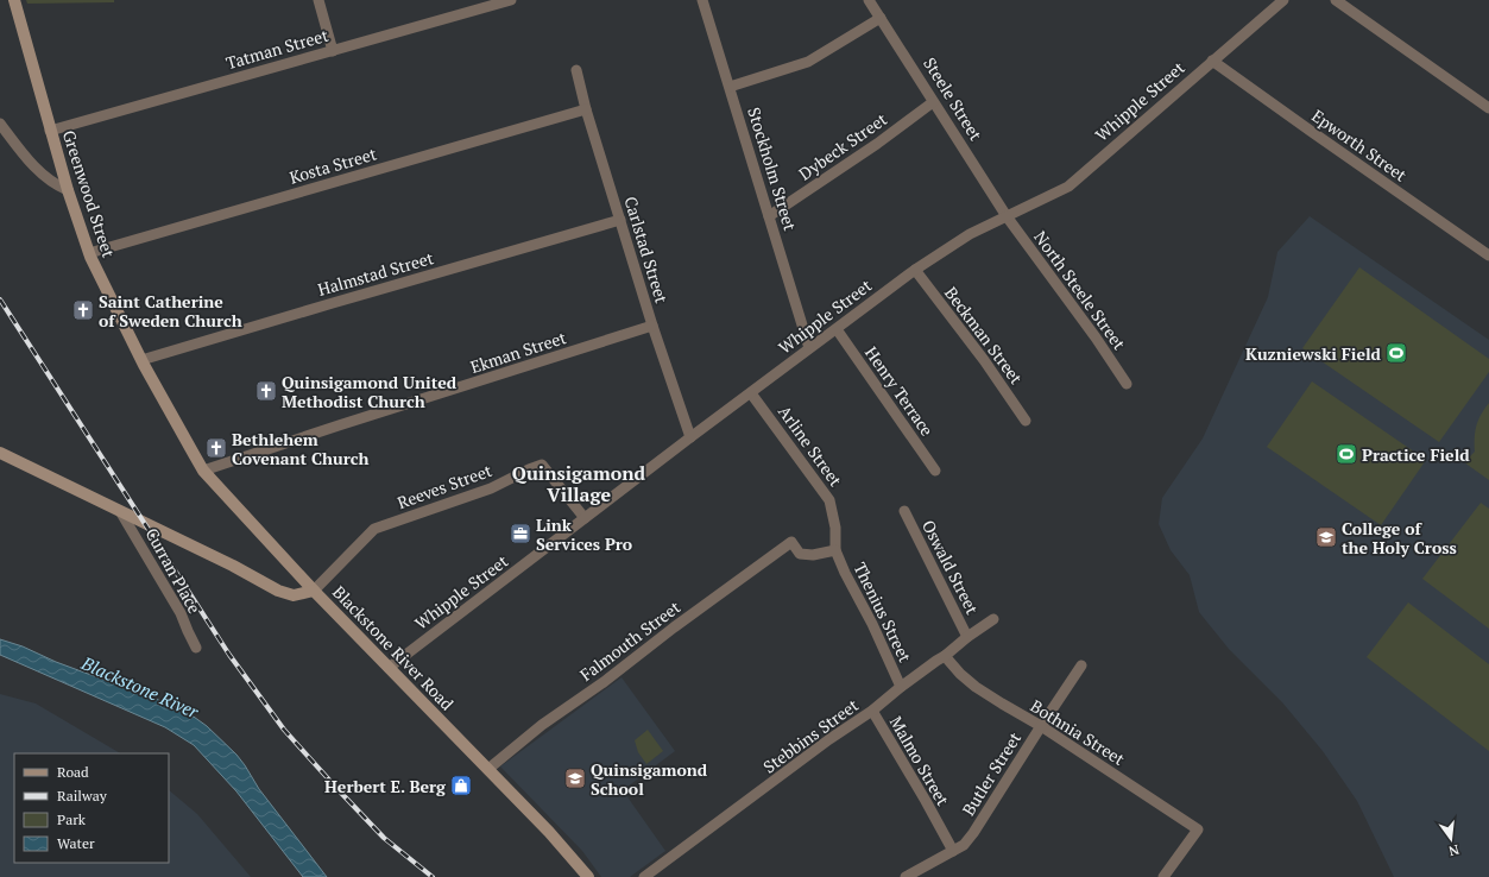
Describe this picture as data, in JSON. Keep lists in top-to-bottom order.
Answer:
{
  "streets": {
    "main road": ["Greenwood Street", "Blackstone River Road"],
    "street": [
      "Tatman Street",
      "Steele Street",
      "Whipple Street",
      "Epworth Street",
      "Dybeck Street",
      "Kosta Street",
      "Stockholm Street",
      "Carlstad Street",
      "Halmstad Street",
      "North Steele Street",
      "Beckman Street",
      "Ekman Street",
      "Henry Terrace",
      "Arline Street",
      "Reeves Street",
      "Oswald Street",
      "Curran Place",
      "Thenius Street",
      "Falmouth Street",
      "Bothnia Street",
      "Stebbins Street",
      "Malmo Street",
      "Butler Street"
    ]
  },
  "crossings": [
    ["Tatman Street", "Greenwood Street"],
    ["Steele Street", "Whipple Street"],
    ["Steele Street", "Dybeck Street"],
    ["Steele Street", "North Steele Street"],
    ["Whipple Street", "Epworth Street"],
    ["Whipple Street", "Stockholm Street"],
    ["Whipple Street", "Carlstad Street"],
    ["Whipple Street", "North Steele Street"],
    ["Whipple Street", "Beckman Street"],
    ["Whipple Street", "Henry Terrace"],
    ["Whipple Street", "Arline Street"],
    ["Whipple Street", "Reeves Street"],
    ["Whipple Street", "Blackstone River Road"],
    ["Dybeck Street", "Stockholm Street"],
    ["Kosta Street", "Greenwood Street"],
    ["Kosta Street", "Carlstad Street"],
    ["Greenwood Street", "Halmstad Street"],
    ["Greenwood Street", "Ekman Street"],
    ["Greenwood Street", "Reeves Street"],
    ["Greenwood Street", "Blackstone River Road"],
    ["Carlstad Street", "Halmstad Street"],
    ["Carlstad Street", "Ekman Street"],
    ["Arline Street", "Thenius Street"],
    ["Arline Street", "Falmouth Street"],
    ["Reeves Street", "Blackstone River Road"],
    ["Oswald Street", "Stebbins Street"],
    ["Curran Place", "Blackstone River Road"],
    ["Thenius Street", "Falmouth Street"],
    ["Thenius Street", "Stebbins Street"],
    ["Falmouth Street", "Blackstone River Road"],
    ["Bothnia Street", "Stebbins Street"],
    ["Bothnia Street", "Butler Street"],
    ["Stebbins Street", "Malmo Street"],
    ["Malmo Street", "Butler Street"]
  ],
  "districts": ["Quinsigamond Village"],
  "water": ["Blackstone River"],
  "places": {
    "church": ["Saint Catherine of Sweden Church", "Quinsigamond United Methodist Church", "Bethlehem Covenant Church"],
    "sports": ["Kuzniewski Field", "Practice Field"],
    "office": ["Link Services Pro"],
    "school or university": ["College of the Holy Cross", "Quinsigamond School"],
    "shop": ["Herbert E. Berg"]
  },
  "legend": [
    "Road",
    "Railway",
    "Park",
    "Water"
  ],
  "north": "bottom"
}
